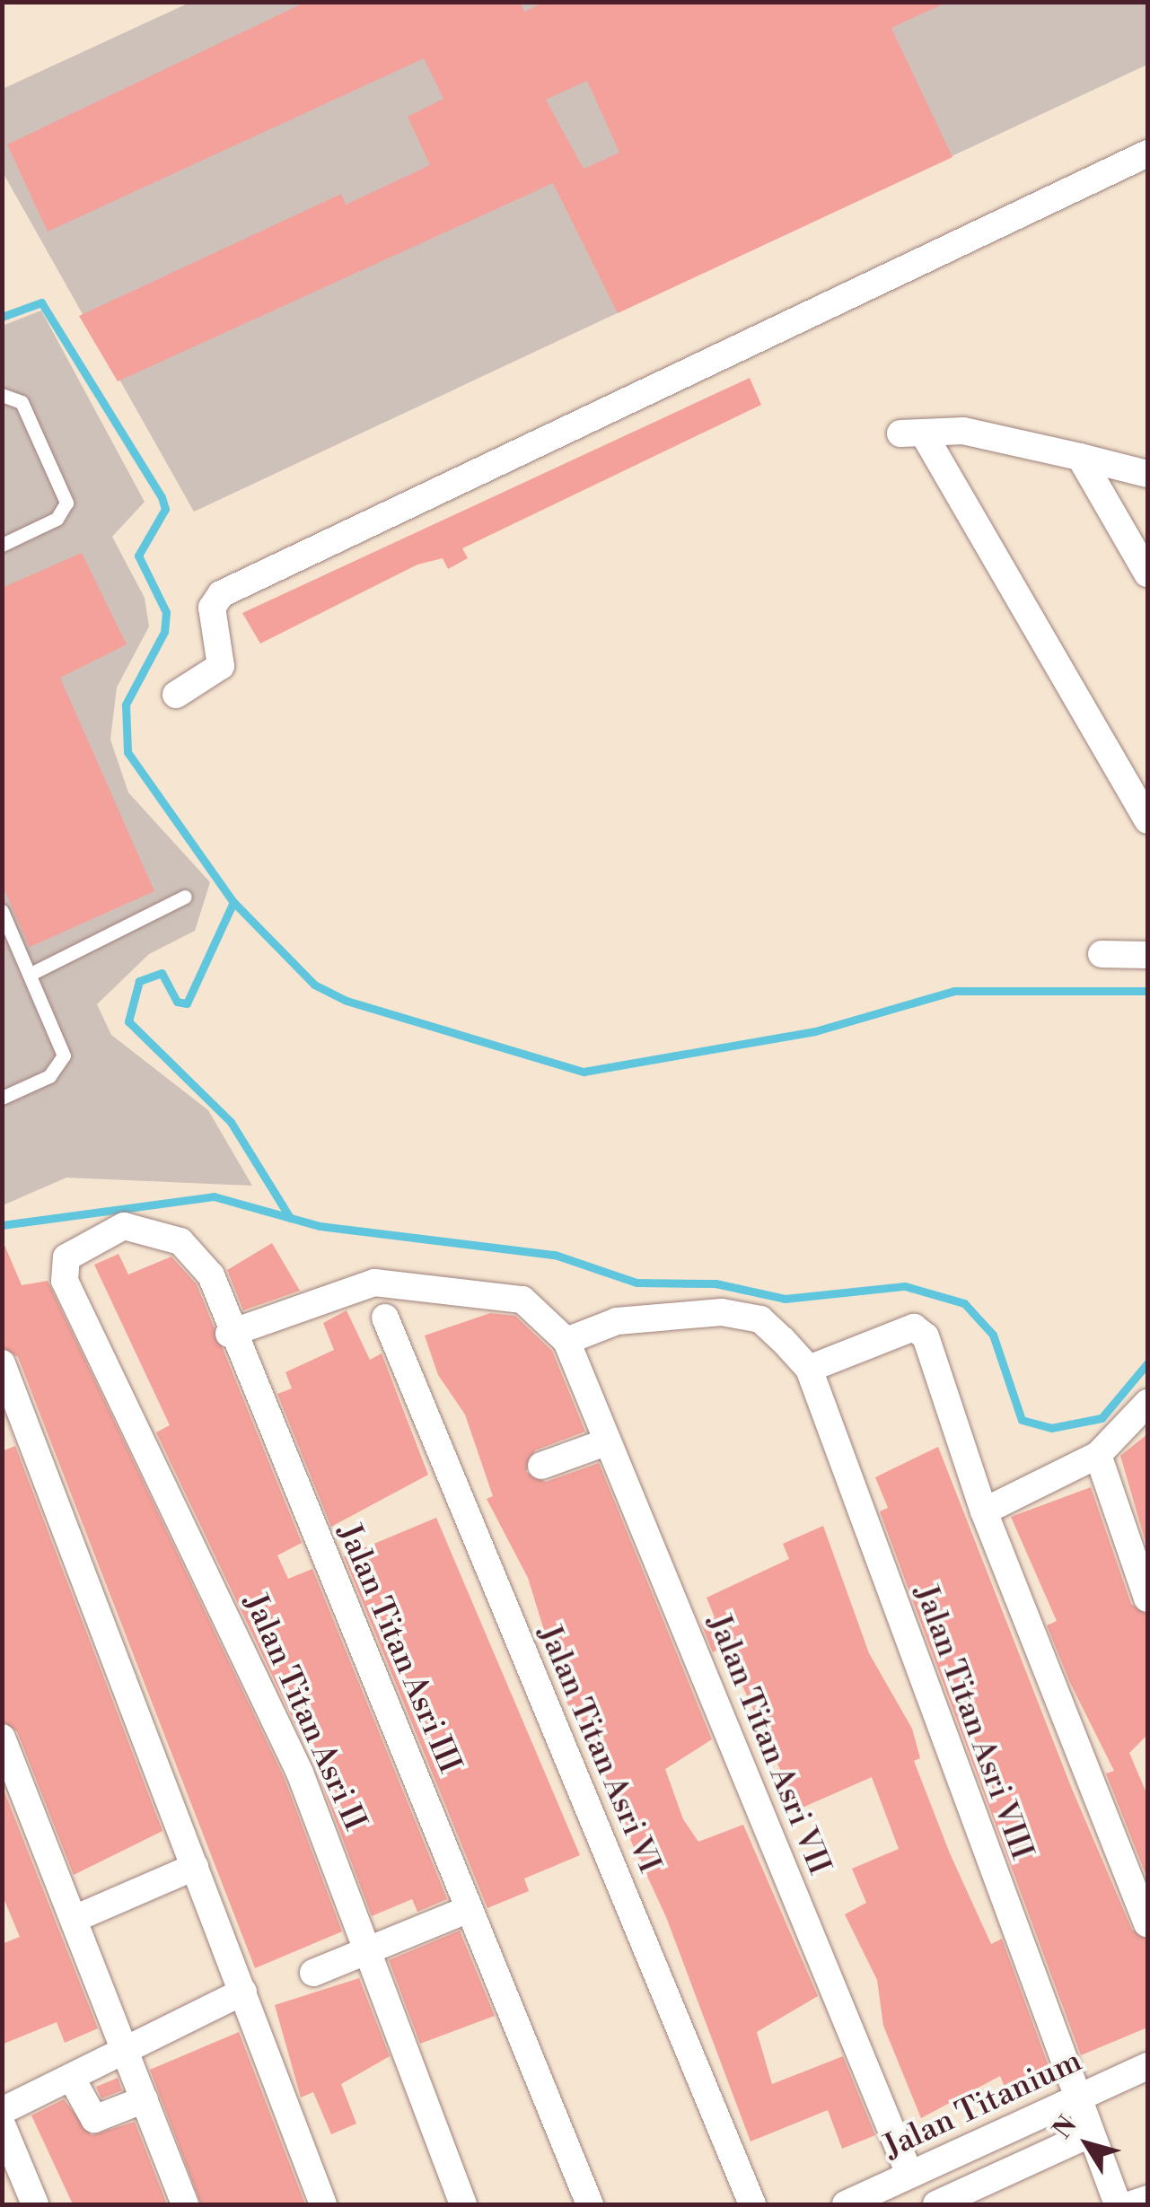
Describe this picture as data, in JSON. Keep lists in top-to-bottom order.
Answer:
{
  "streets": {
    "street": [
      "Jalan Titan Asri III",
      "Jalan Titan Asri II",
      "Jalan Titan Asri VIII",
      "Jalan Titan Asri VII",
      "Jalan Titan Asri VI",
      "Jalan Titanium"
    ]
  },
  "crossings": [
    ["Jalan Titan Asri III", "Jalan Titan Asri II"],
    ["Jalan Titan Asri VIII", "Jalan Titanium"],
    ["Jalan Titan Asri VII", "Jalan Titanium"]
  ],
  "north": "top left"
}
